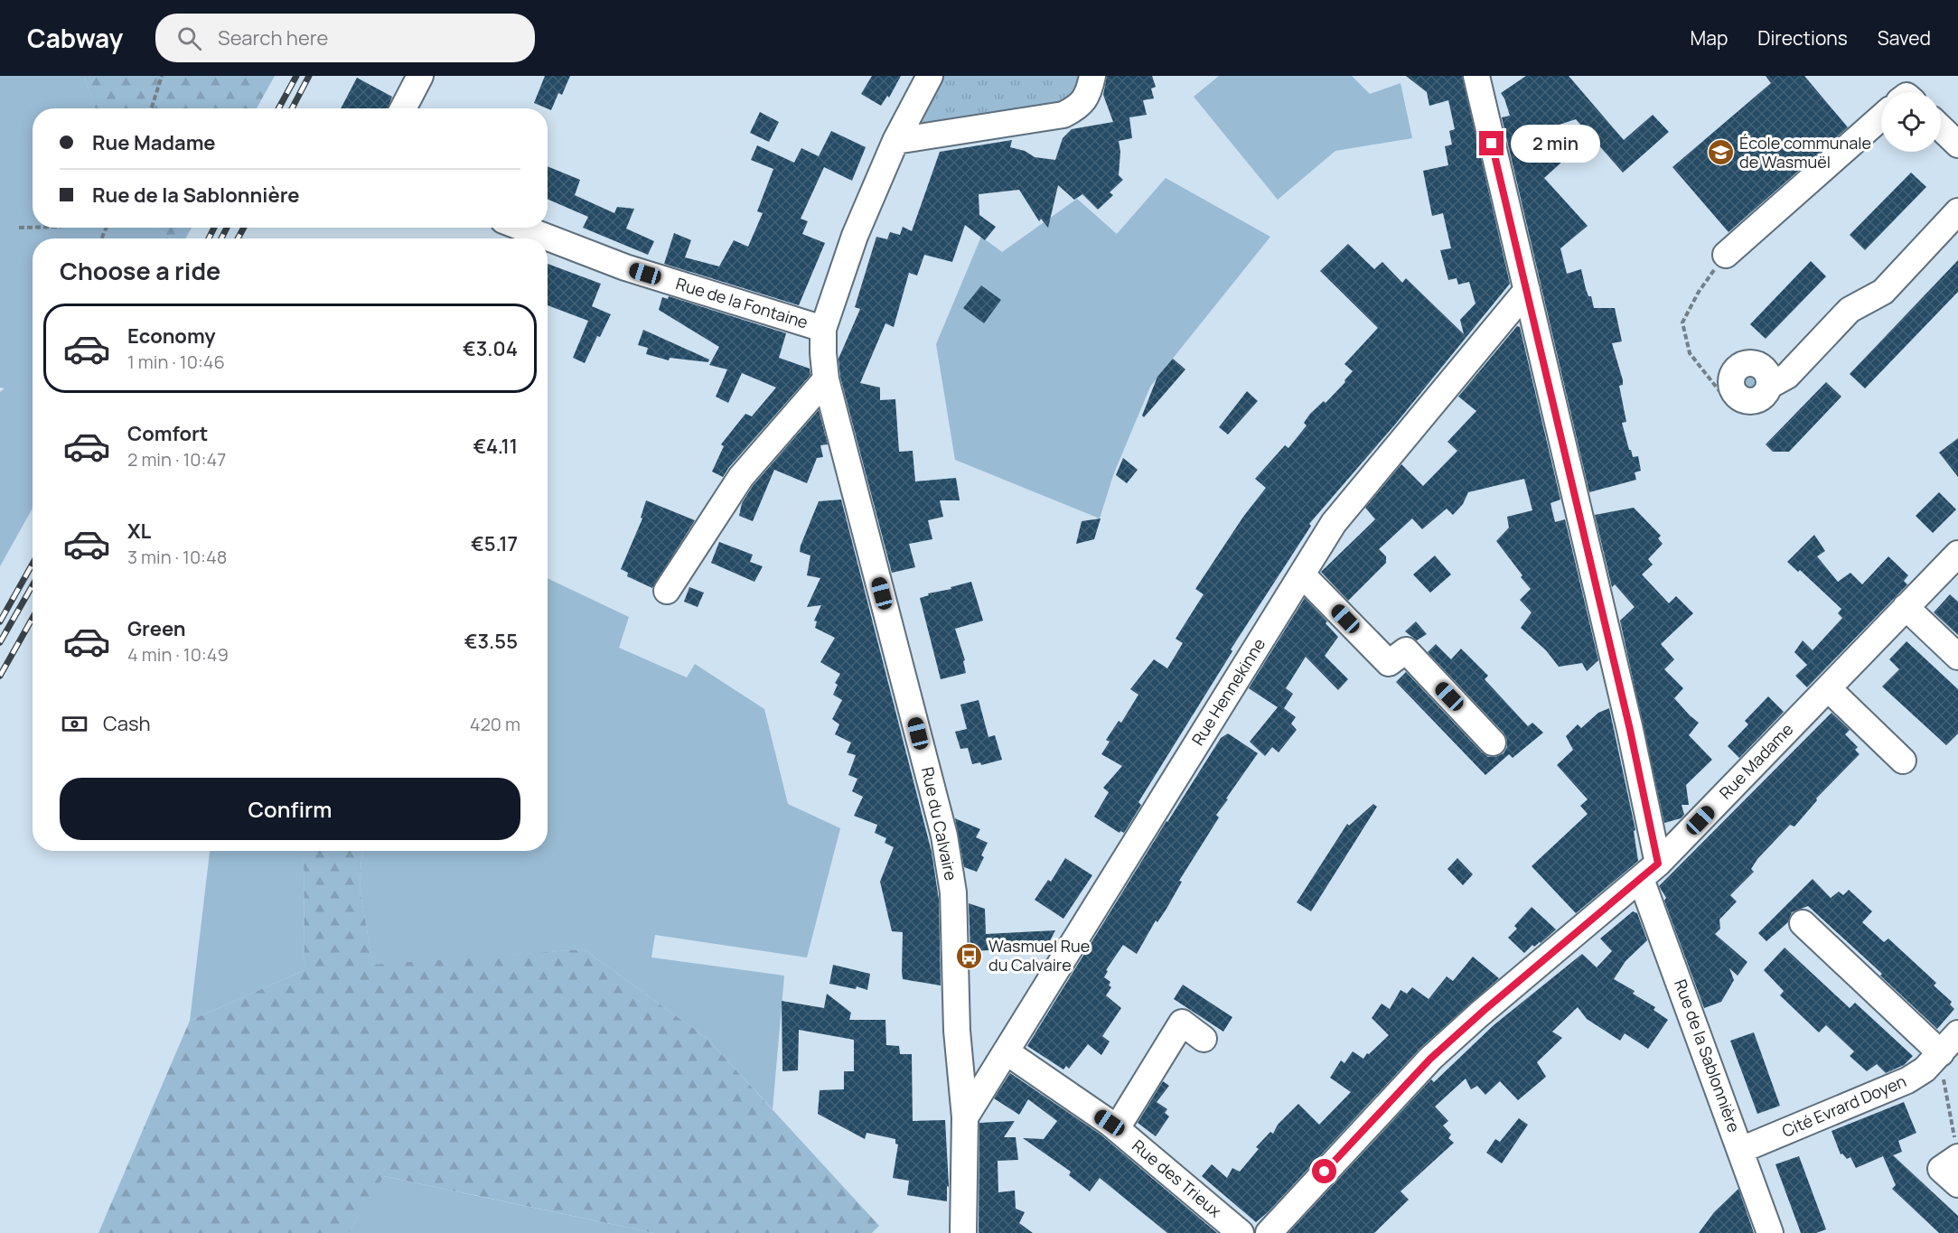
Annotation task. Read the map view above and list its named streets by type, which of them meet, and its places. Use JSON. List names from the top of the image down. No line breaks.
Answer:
{"streets":{"street":["Rue de la Fontaine","Rue Hennekinne","Rue Madame","Rue du Calvaire","Rue de la Sablonnière","Cité Evrard Doyen","Rue des Trieux"]},"crossings":[["Rue de la Fontaine","Rue du Calvaire"],["Rue Hennekinne","Rue du Calvaire"],["Rue Hennekinne","Rue de la Sablonnière"],["Rue Hennekinne","Rue des Trieux"],["Rue Madame","Rue de la Sablonnière"],["Rue de la Sablonnière","Cité Evrard Doyen"]],"places":{"school or university":["École communale de Wasmuël"],"bus stop":["Wasmuel Rue du Calvaire"]},"page":{"header":"Cabway","search":"Search here","nav":["Map","Directions","Saved"],"banner":["Rue Madame","Rue de la Sablonnière"],"bubble":"2 min","heading":"Choose a ride","list":[{"name":"Economy","note":"1 min · 10:46","value":"€3.04"},{"name":"Comfort","note":"2 min · 10:47","value":"€4.11"},{"name":"XL","note":"3 min · 10:48","value":"€5.17"},{"name":"Green","note":"4 min · 10:49","value":"€3.55"}],"pay":["Cash","420 m"],"buttons":"Confirm"}}
